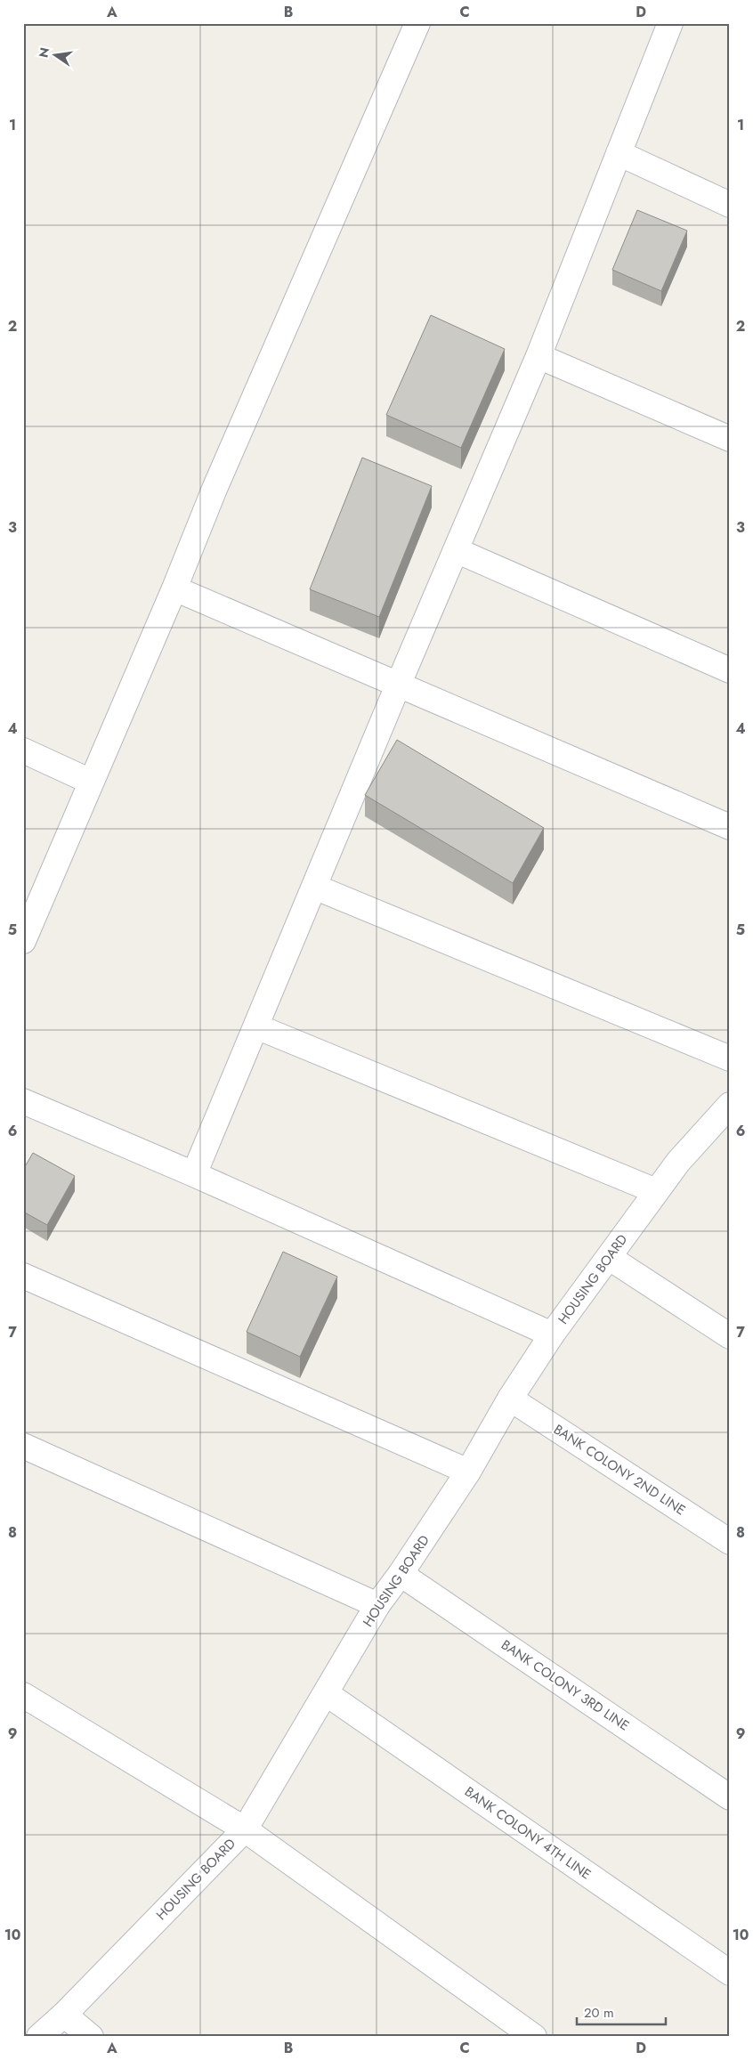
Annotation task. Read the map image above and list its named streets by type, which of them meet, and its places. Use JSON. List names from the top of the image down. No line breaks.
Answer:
{"streets":{"street":["HOUSING BOARD","BANK COLONY 2ND LINE","BANK COLONY 3RD LINE","BANK COLONY 4TH LINE"]},"crossings":[["HOUSING BOARD","BANK COLONY 2ND LINE"],["HOUSING BOARD","BANK COLONY 3RD LINE"],["HOUSING BOARD","BANK COLONY 4TH LINE"]],"scale_bar":"20 m","north":"left","grid":{"columns":["A","B","C","D"],"rows":["1","2","3","4","5","6","7","8","9","10"]}}
